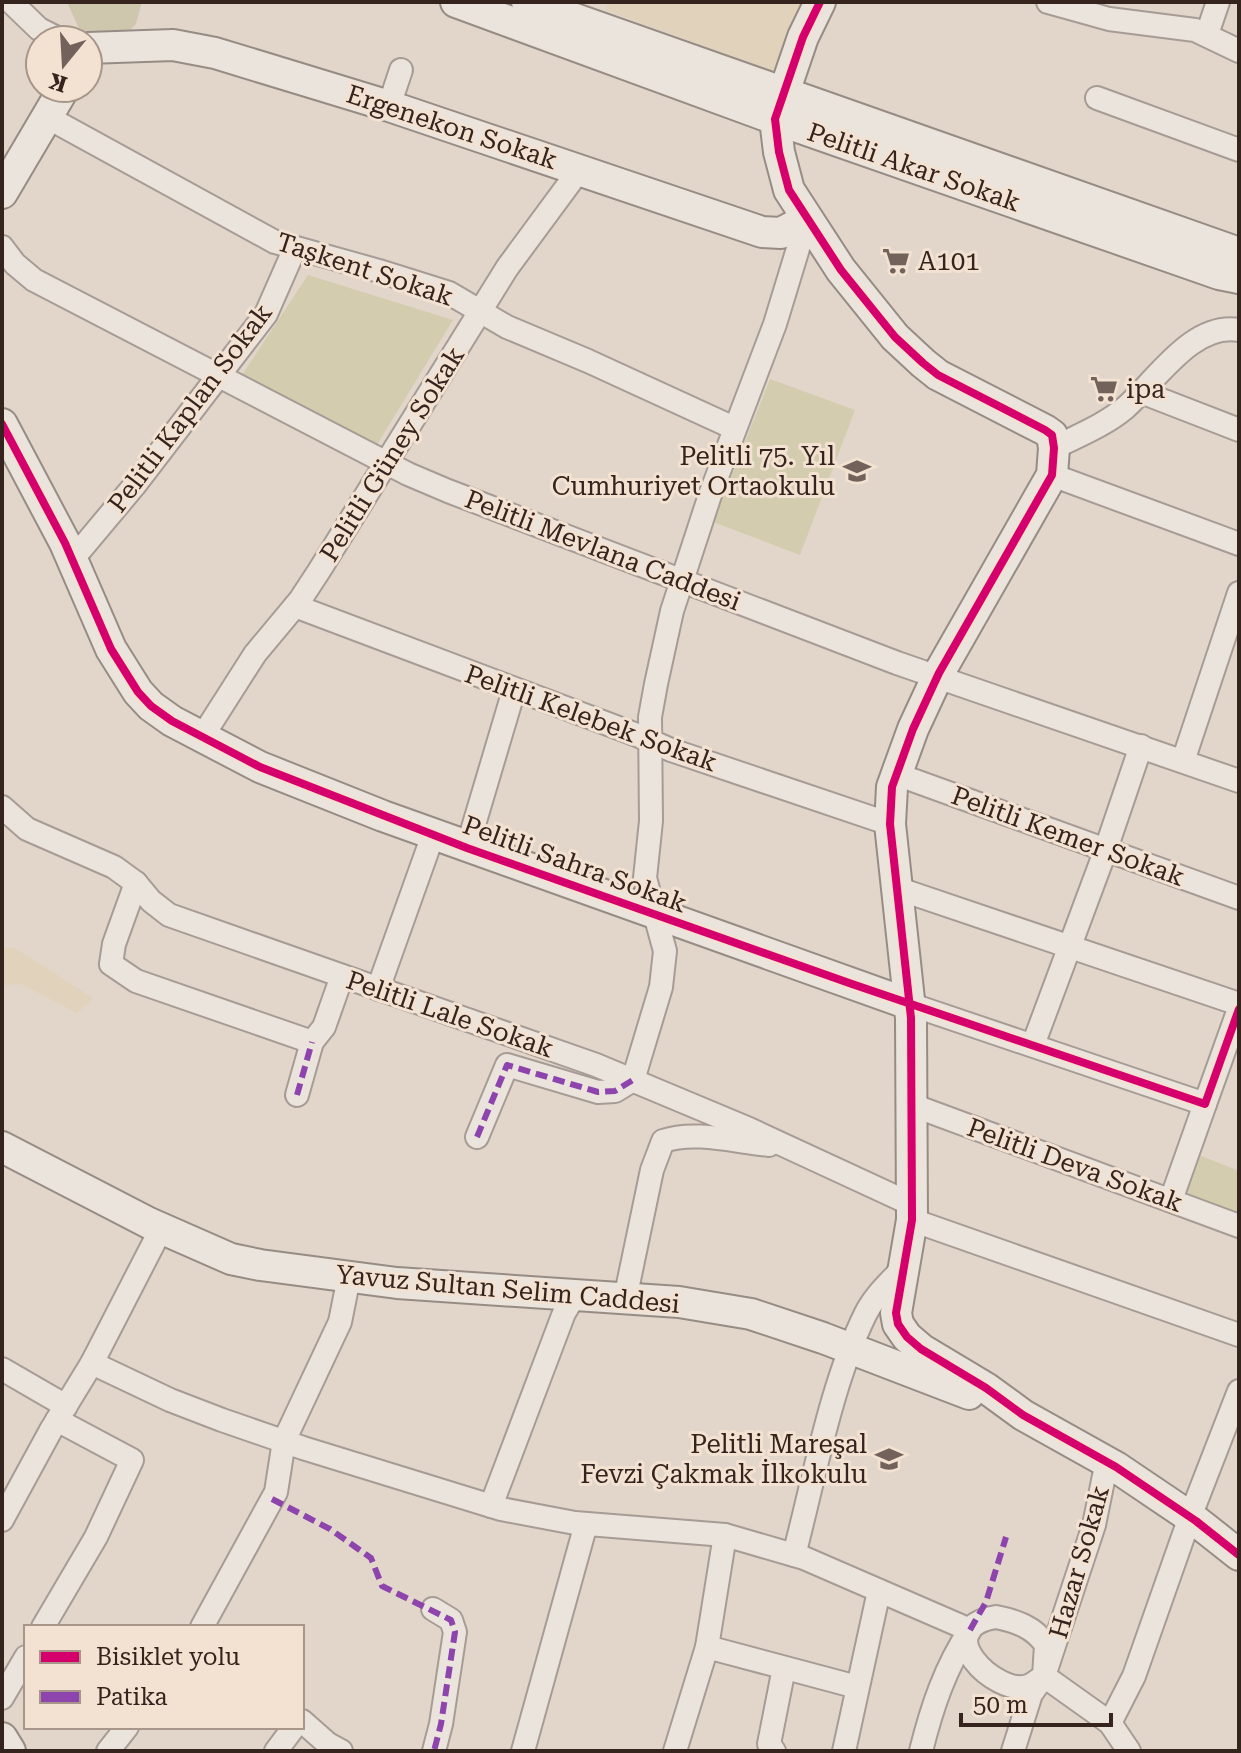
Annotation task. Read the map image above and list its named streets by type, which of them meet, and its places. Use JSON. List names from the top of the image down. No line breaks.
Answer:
{"streets":{"street":["Ergenekon Sokak","Pelitli Akar Sokak","Taşkent Sokak","Pelitli Kaplan Sokak","Pelitli Güney Sokak","Pelitli Mevlana Caddesi","Pelitli Kelebek Sokak","Pelitli Kemer Sokak","Pelitli Sahra Sokak","Pelitli Lale Sokak","Pelitli Deva Sokak","Yavuz Sultan Selim Caddesi","Hazar Sokak"]},"crossings":[["Ergenekon Sokak","Pelitli Güney Sokak"],["Taşkent Sokak","Pelitli Kaplan Sokak"],["Taşkent Sokak","Pelitli Güney Sokak"],["Pelitli Kaplan Sokak","Pelitli Mevlana Caddesi"],["Pelitli Kaplan Sokak","Pelitli Sahra Sokak"],["Pelitli Güney Sokak","Pelitli Mevlana Caddesi"],["Pelitli Güney Sokak","Pelitli Kelebek Sokak"],["Pelitli Güney Sokak","Pelitli Sahra Sokak"]],"places":{"supermarket":["A101","ipa"],"school or university":["Pelitli 75. Yıl Cumhuriyet Ortaokulu","Pelitli Mareşal Fevzi Çakmak İlkokulu"]},"legend":["Bisiklet yolu","Patika"],"scale_bar":"50 m","north":"bottom"}
